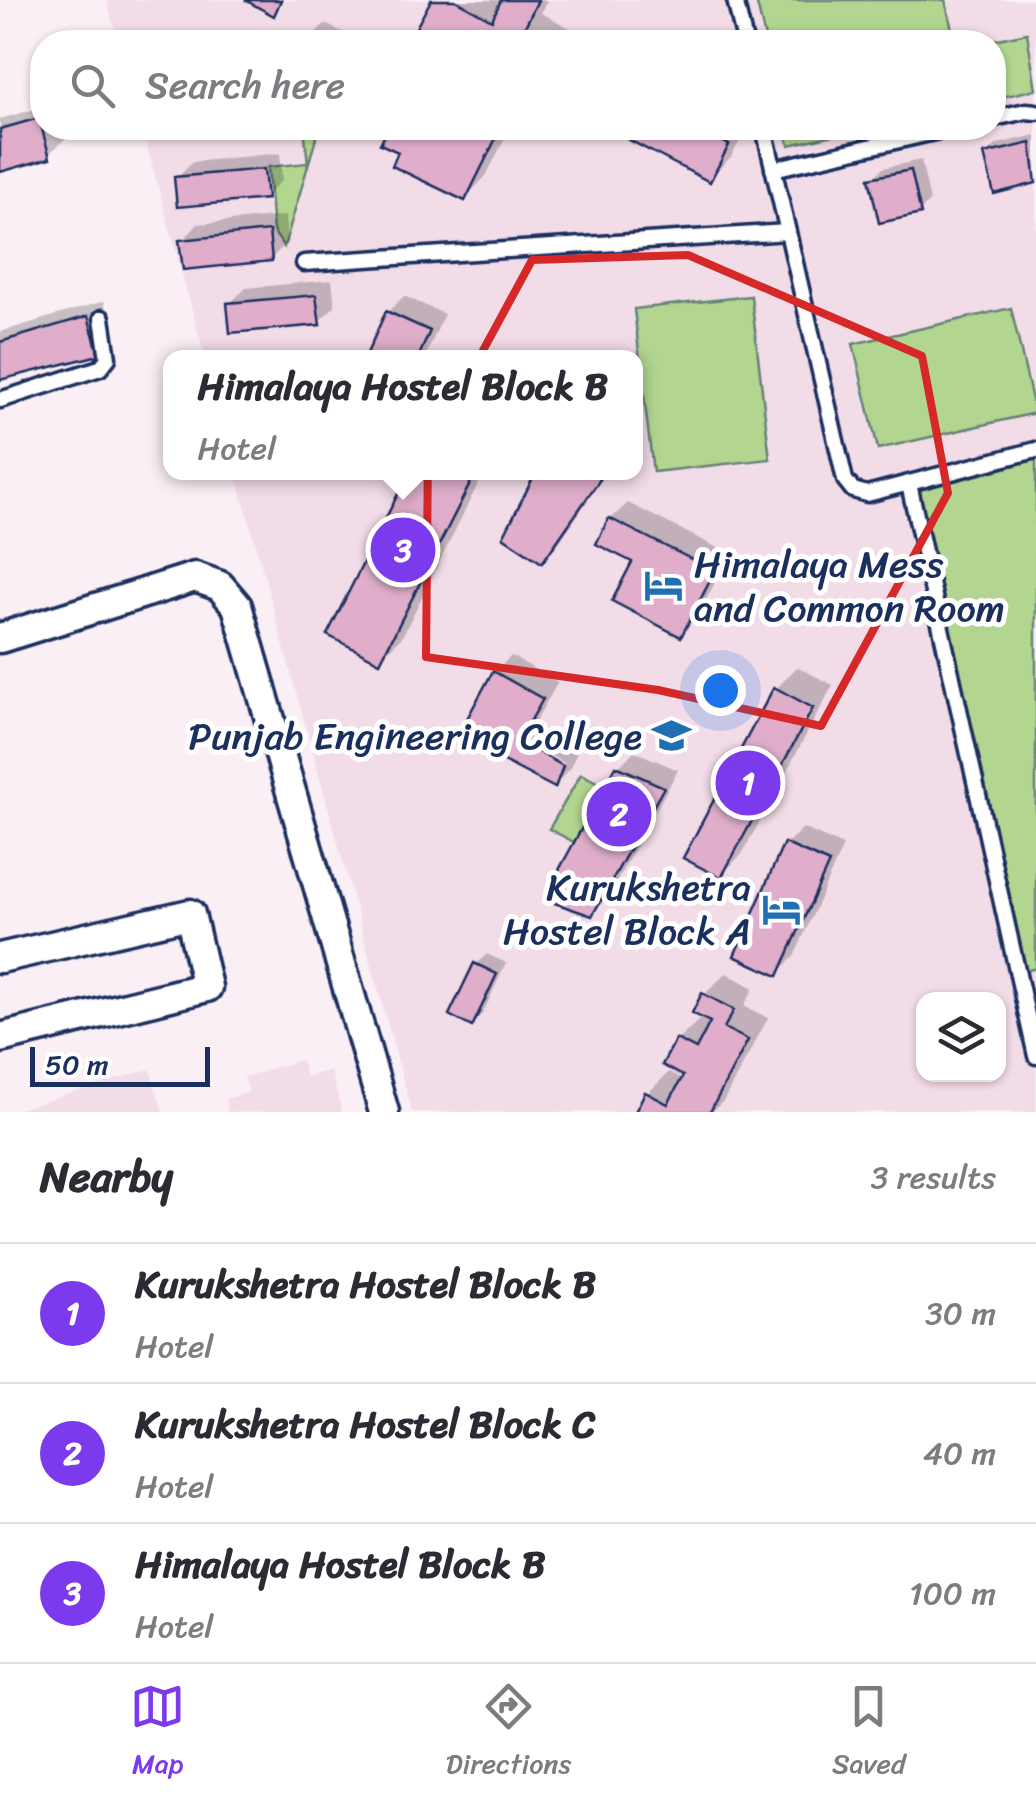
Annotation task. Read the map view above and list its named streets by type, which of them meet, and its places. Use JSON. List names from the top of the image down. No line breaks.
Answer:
{"places":{"hotel":["Himalaya Mess and Common Room","Kurukshetra Hostel Block A"],"school or university":["Punjab Engineering College"]},"scale_bar":"50 m","page":{"search":"Search here","popup":["Himalaya Hostel Block B","Hotel"],"pins":["3","1","2"],"scale":"50 m","heading":["Nearby","3 results"],"list":[{"mark":"1","name":"Kurukshetra Hostel Block B","note":"Hotel","value":"30 m"},{"mark":"2","name":"Kurukshetra Hostel Block C","note":"Hotel","value":"40 m"},{"mark":"3","name":"Himalaya Hostel Block B","note":"Hotel","value":"100 m"}],"nav":["Map","Directions","Saved"]}}
